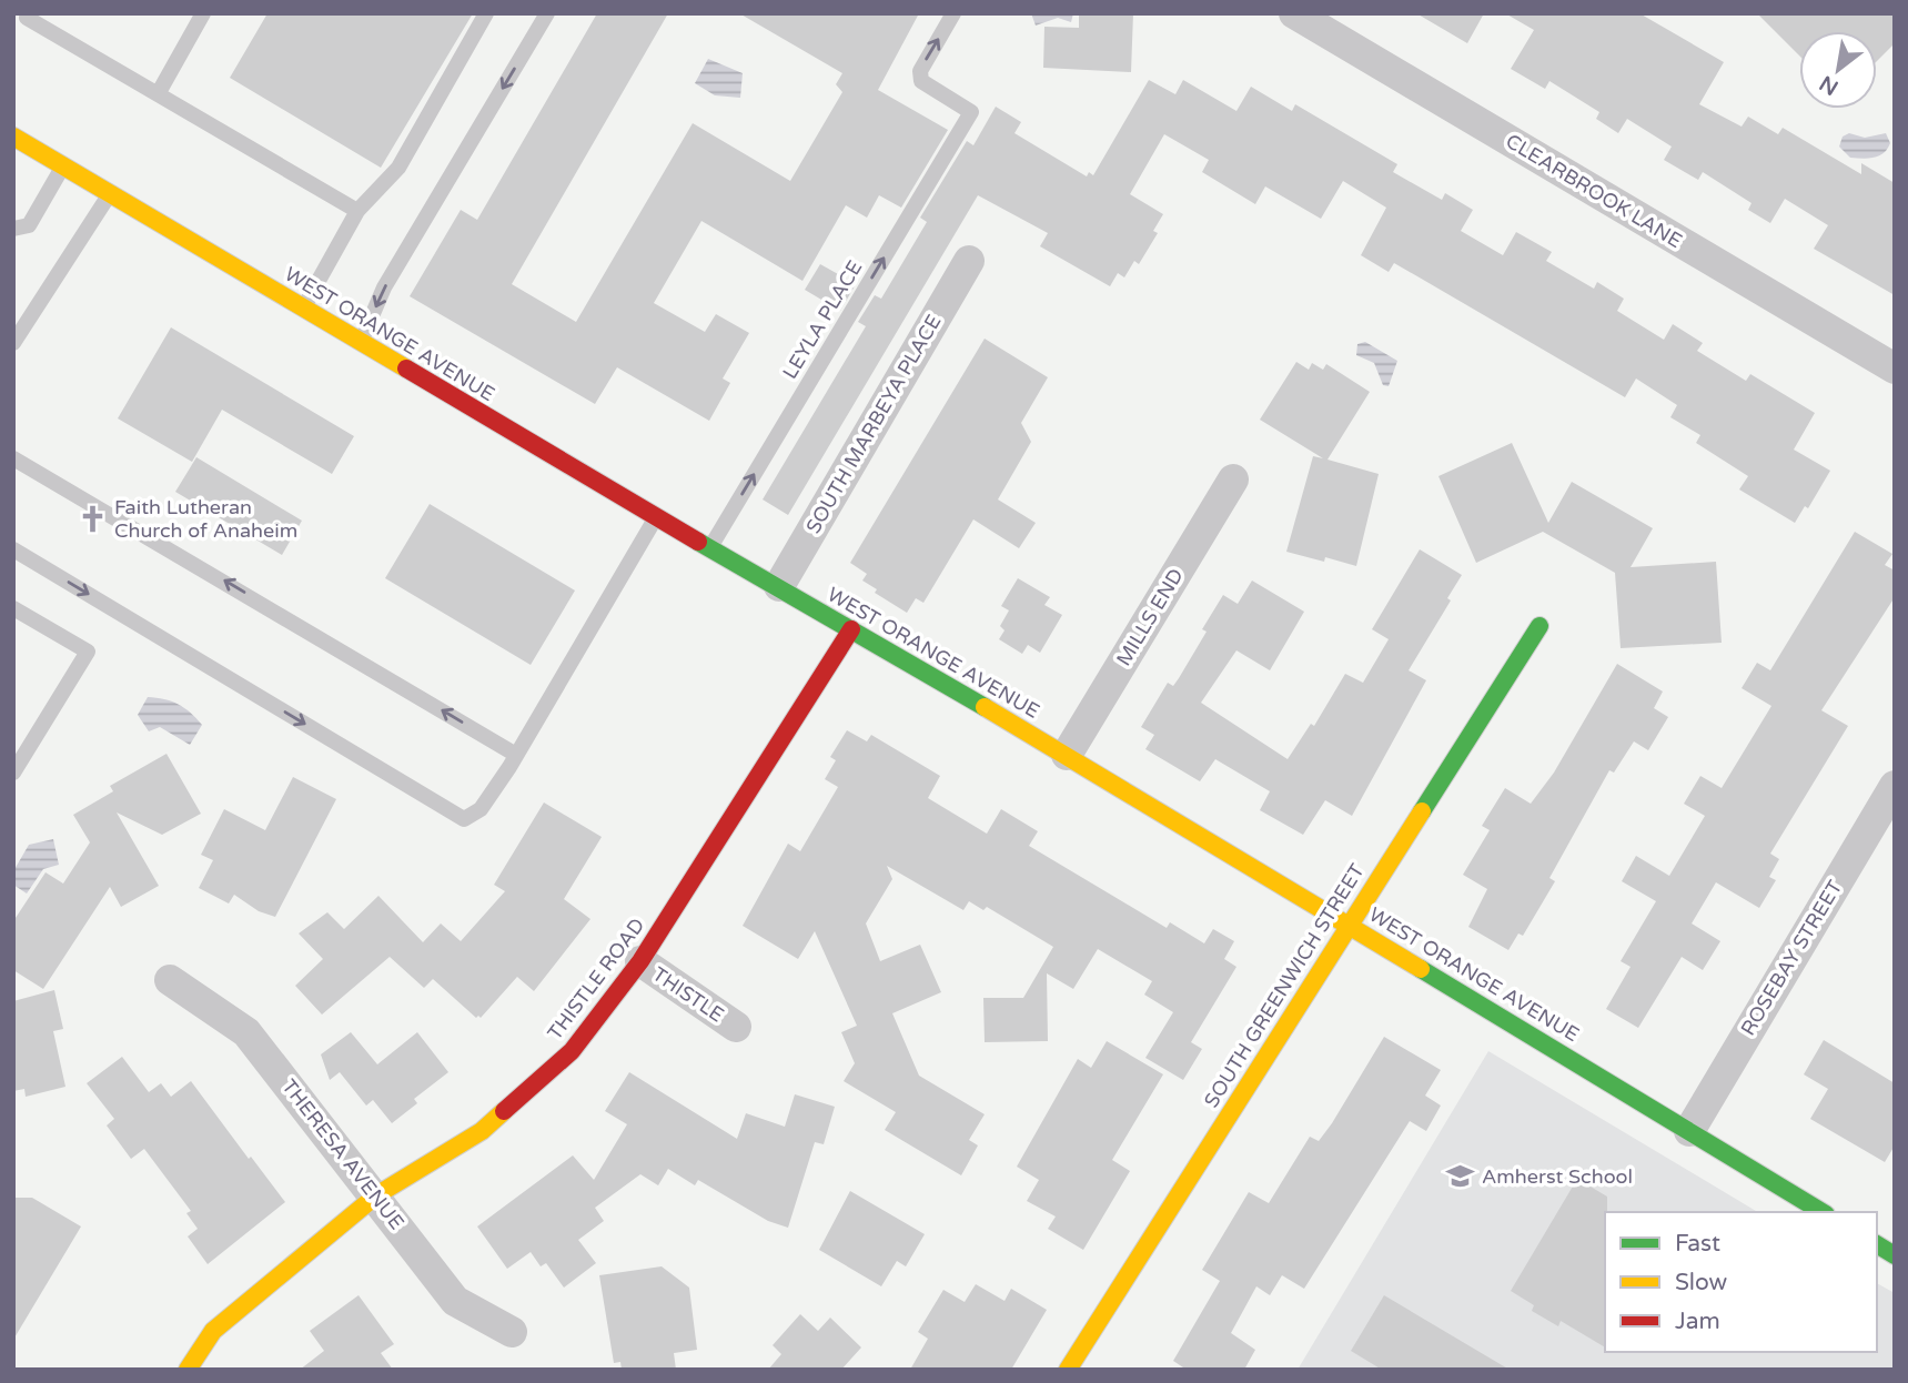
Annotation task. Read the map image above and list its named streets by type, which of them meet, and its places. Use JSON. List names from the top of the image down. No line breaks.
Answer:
{"streets":{"street":["CLEARBROOK LANE","WEST ORANGE AVENUE","SOUTH MARBEYA PLACE","MILLS END","ROSEBAY STREET","THISTLE ROAD","SOUTH GREENWICH STREET","THISTLE","THERESA AVENUE"],"lane":["LEYLA PLACE"]},"crossings":[["LEYLA PLACE","WEST ORANGE AVENUE"],["WEST ORANGE AVENUE","SOUTH MARBEYA PLACE"],["WEST ORANGE AVENUE","MILLS END"],["WEST ORANGE AVENUE","ROSEBAY STREET"],["WEST ORANGE AVENUE","THISTLE ROAD"],["WEST ORANGE AVENUE","SOUTH GREENWICH STREET"],["THISTLE ROAD","THISTLE"],["THISTLE ROAD","THERESA AVENUE"]],"one_way":["LEYLA PLACE"],"places":{"church":["Faith Lutheran Church of Anaheim"],"school or university":["Amherst School"]},"legend":["Fast","Slow","Jam"],"north":"bottom left"}
